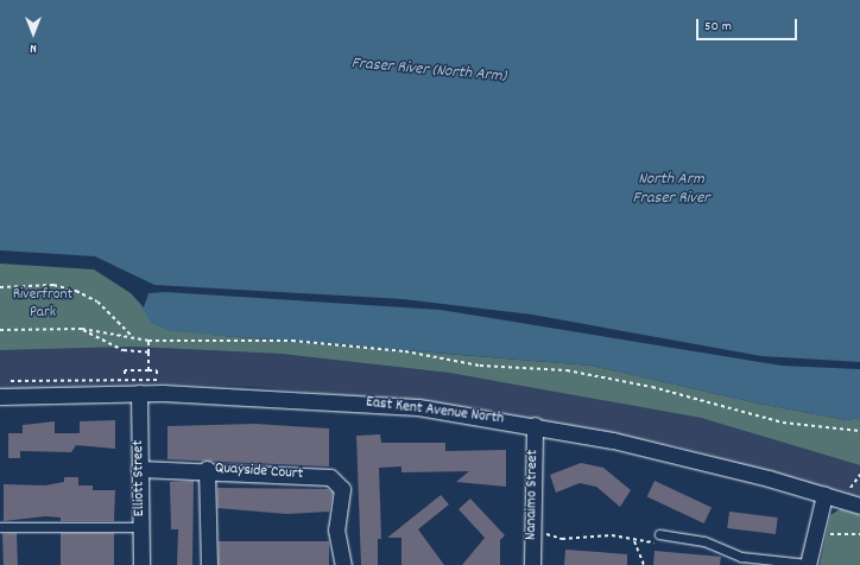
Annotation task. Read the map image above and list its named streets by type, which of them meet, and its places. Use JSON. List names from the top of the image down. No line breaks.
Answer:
{"streets":{"street":["East Kent Avenue North","Quayside Court","Elliott Street","Nanaimo Street"]},"crossings":[["East Kent Avenue North","Elliott Street"],["East Kent Avenue North","Nanaimo Street"],["Quayside Court","Elliott Street"]],"water":["Fraser River (North Arm)","North Arm Fraser River"],"parks":["Riverfront Park"],"scale_bar":"50 m","north":"bottom"}
